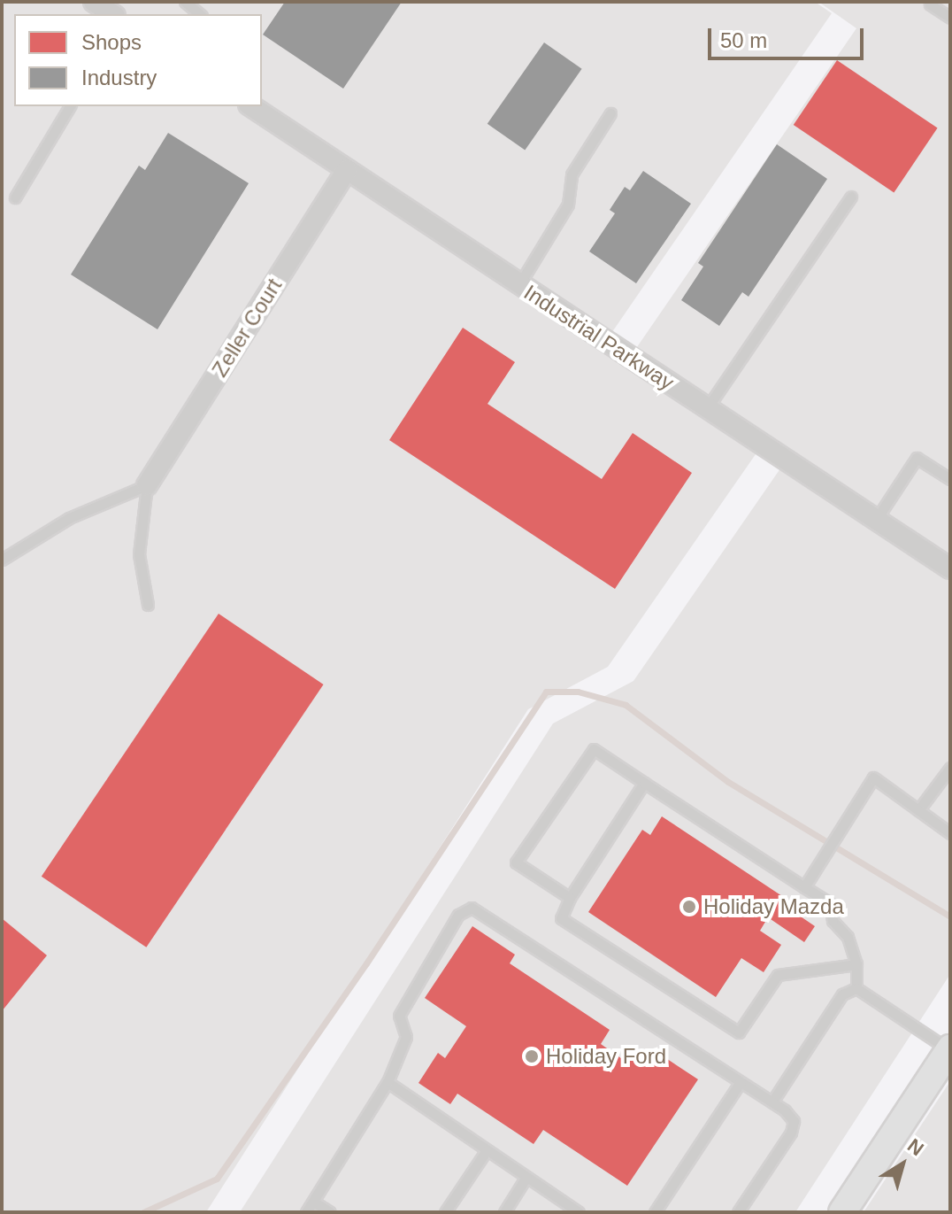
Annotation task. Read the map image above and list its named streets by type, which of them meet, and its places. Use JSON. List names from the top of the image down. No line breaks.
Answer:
{"streets":{"street":["Zeller Court","Industrial Parkway"]},"crossings":[["Zeller Court","Industrial Parkway"]],"places":["Holiday Mazda","Holiday Ford"],"legend":["Shops","Industry"],"scale_bar":"50 m","north":"top right"}
